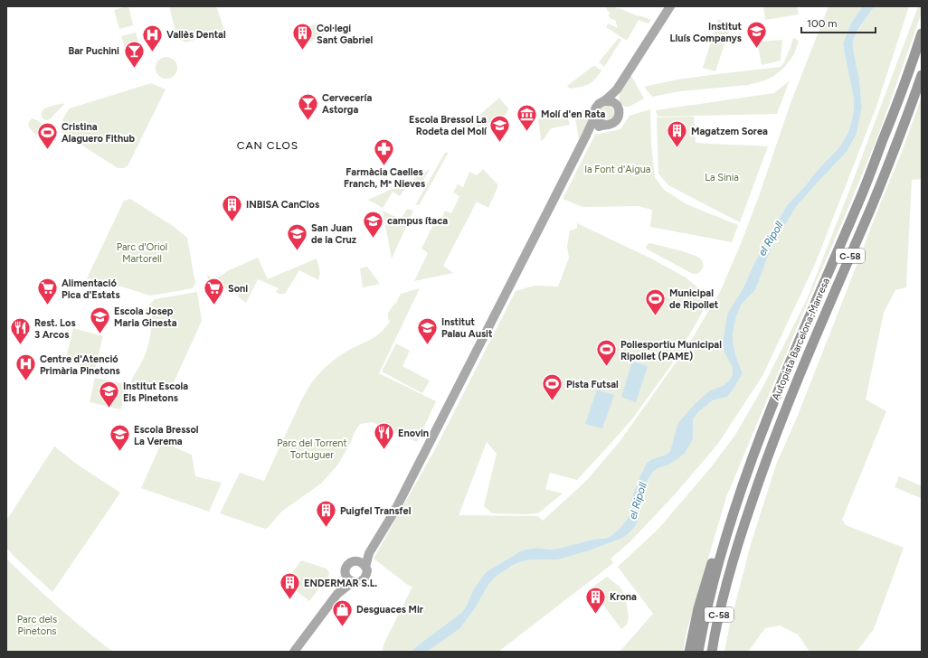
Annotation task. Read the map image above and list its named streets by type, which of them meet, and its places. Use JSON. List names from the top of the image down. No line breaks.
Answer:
{"streets":{"highway":["C-58","Autopista Barcelona-Manresa"]},"districts":["CAN CLOS"],"water":["el Ripoll"],"parks":["la Font d'Aigua","La Sinia","Parc d'Oriol Martorell","Parc del Torrent Tortuguer","Parc dels Pinetons"],"places":{"school or university":["Institut Lluís Companys","Escola Bressol La Rodeta del Molí","campus ítaca","San Juan de la Cruz","Escola Josep Maria Ginesta","Institut Palau Ausit","Institut Escola Els Pinetons","Escola Bressol La Verema"],"building":["Col·legi Sant Gabriel","Magatzem Sorea","INBISA CanClos","Puigfel Transfel","ENDERMAR S.L.","Krona"],"hospital":["Vallès Dental","Centre d'Atenció Primària Pinetons"],"bar":["Bar Puchini","Cervecería Astorga"],"museum":["Molí d'en Rata"],"sports":["Cristina Alaguero Fithub","Municipal de Ripollet","Poliesportiu Municipal Ripollet (PAME)","Pista Futsal"],"pharmacy":["Farmàcia Caelles Franch, Mª Nieves"],"supermarket":["Alimentació Pica d'Estats","Soni"],"restaurant":["Rest. Los 3 Arcos","Enovin"],"shop":["Desguaces Mir"]},"scale_bar":"100 m"}
